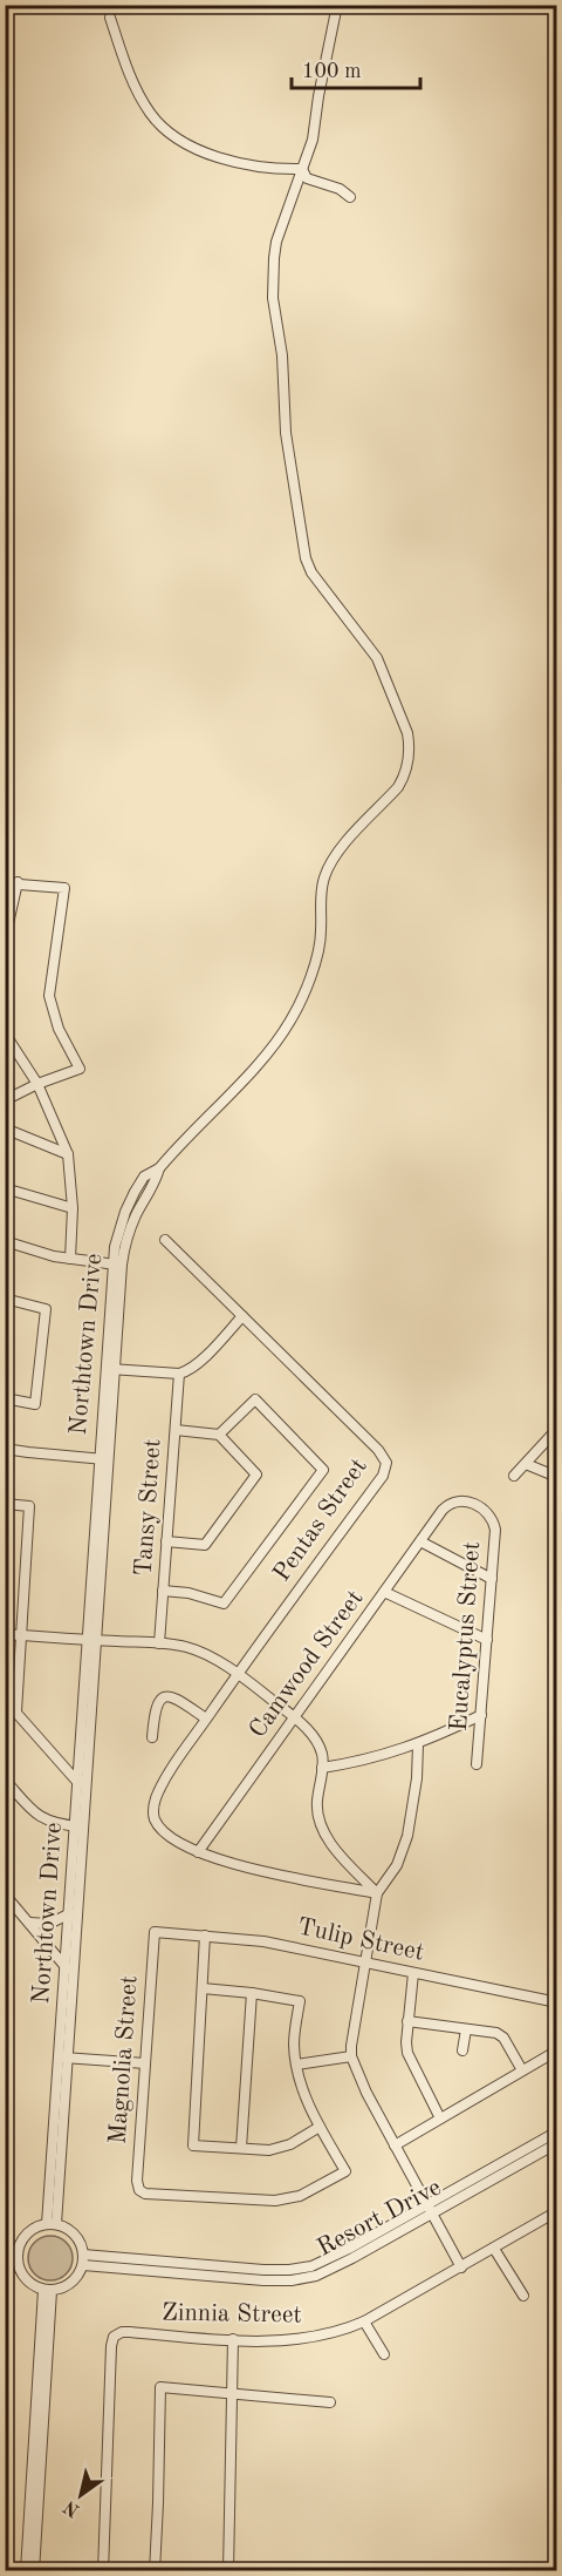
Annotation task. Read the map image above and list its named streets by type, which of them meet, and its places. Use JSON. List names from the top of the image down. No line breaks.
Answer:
{"streets":{"street":["Northtown Drive","Tansy Street","Pentas Street","Eucalyptus Street","Camwood Street","Tulip Street","Magnolia Street","Resort Drive","Zinnia Street"]},"crossings":[["Northtown Drive","Resort Drive"],["Pentas Street","Camwood Street"],["Eucalyptus Street","Camwood Street"],["Tulip Street","Magnolia Street"]],"scale_bar":"100 m","north":"bottom left"}
